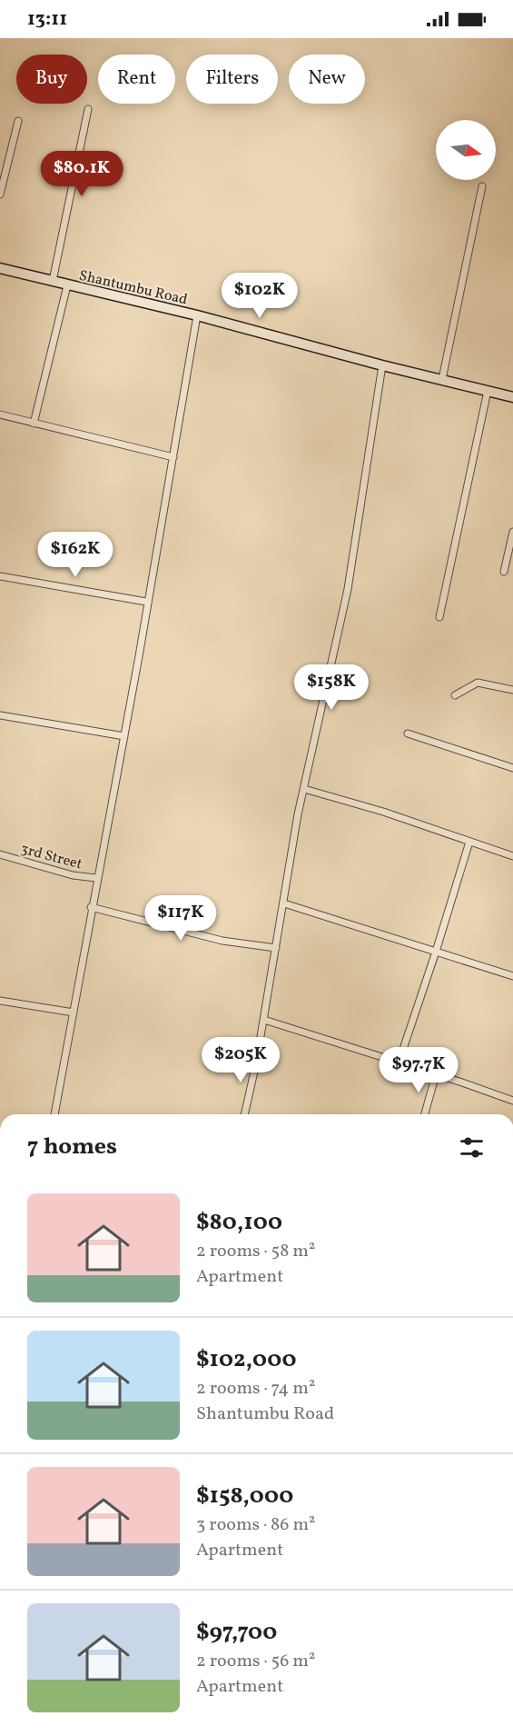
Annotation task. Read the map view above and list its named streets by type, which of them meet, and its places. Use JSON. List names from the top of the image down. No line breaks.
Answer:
{"streets":{"street":["Shantumbu Road","3rd Street"]},"north":"right","page":{"status":"13:11","chip":["Buy","Rent","Filters","New"],"price":["$80.1K","$102K","$162K","$158K","$117K","$205K","$97.7K"],"heading":"7 homes","list":[{"name":"$80,100","note":"2 rooms · 58 m² · Apartment"},{"name":"$102,000","note":"2 rooms · 74 m² · Shantumbu Road"},{"name":"$158,000","note":"3 rooms · 86 m² · Apartment"},{"name":"$97,700","note":"2 rooms · 56 m² · Apartment"}]}}
